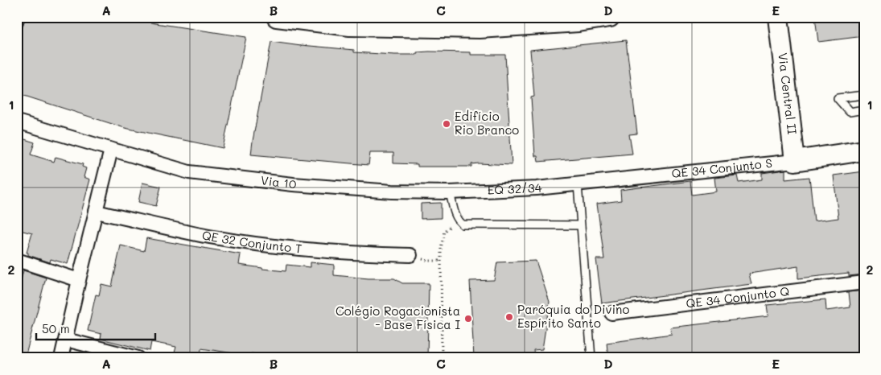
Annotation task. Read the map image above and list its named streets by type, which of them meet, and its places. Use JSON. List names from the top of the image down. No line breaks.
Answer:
{"streets":{"street":["Via Central II","QE 34 Conjunto S","Via 10","EQ 32/34","QE 32 Conjunto T","QE 34 Conjunto Q"]},"crossings":[["Via Central II","QE 34 Conjunto S"],["QE 34 Conjunto S","EQ 32/34"],["Via 10","EQ 32/34"]],"places":["Edifício Rio Branco","Paróquia do Divino Espírito Santo","Colégio Rogacionista - Base Física I"],"scale_bar":"50 m","grid":{"columns":["A","B","C","D","E"],"rows":["1","2"]}}
